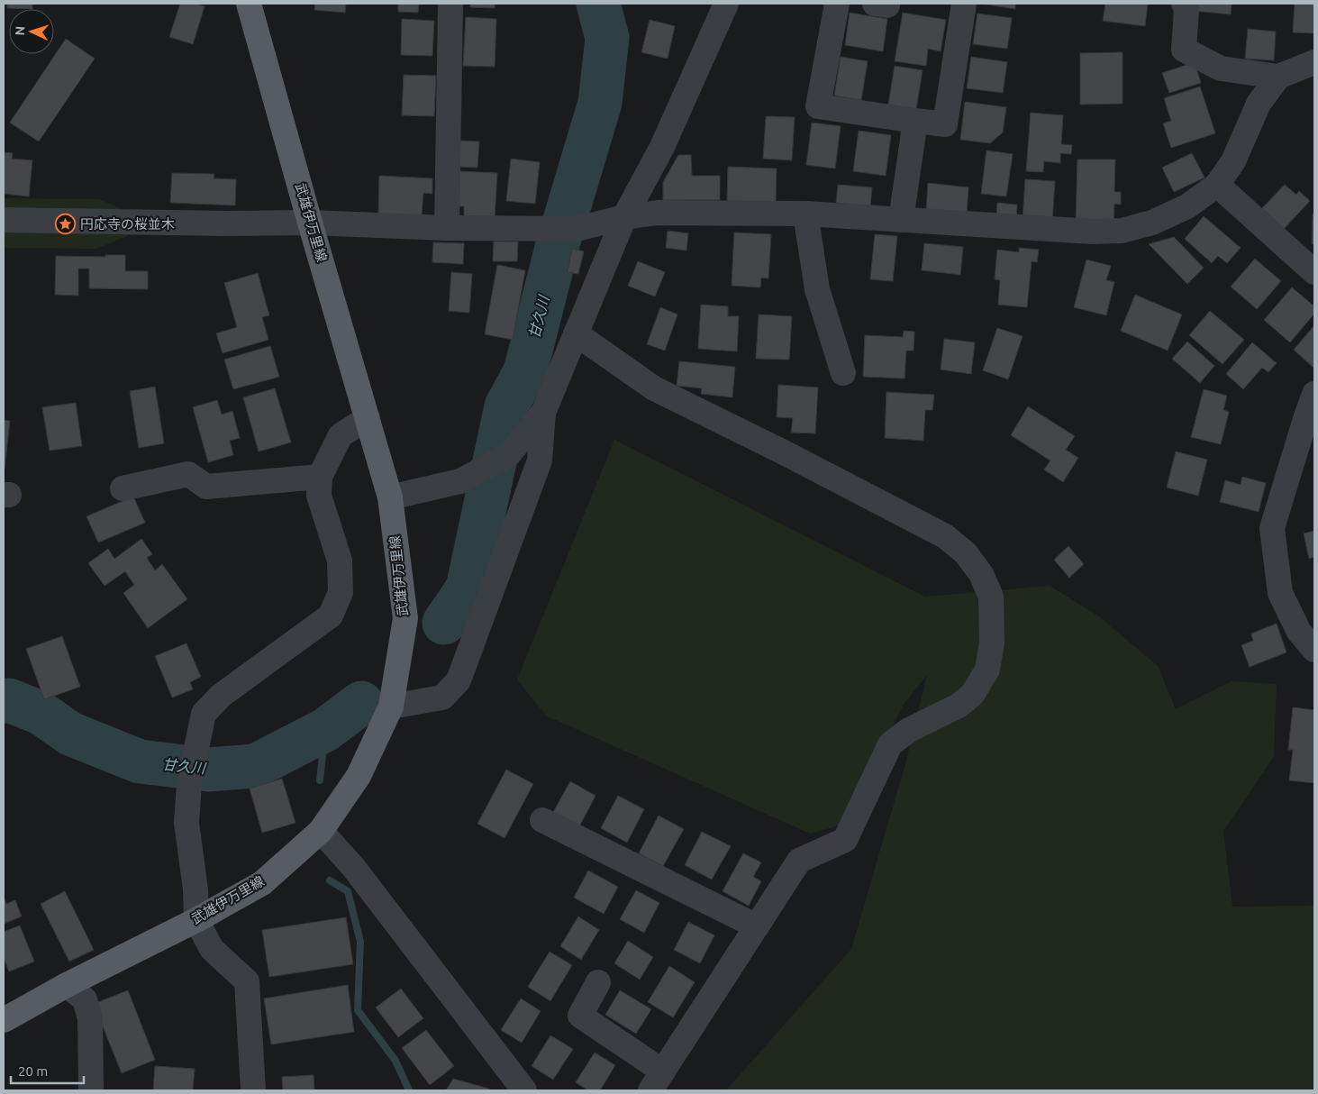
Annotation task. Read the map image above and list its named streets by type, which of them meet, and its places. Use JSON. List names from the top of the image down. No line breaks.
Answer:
{"streets":{"main road":["武雄伊万里線"]},"water":["甘久川"],"places":{"place":["円応寺の桜並木"]},"scale_bar":"20 m","north":"left"}
